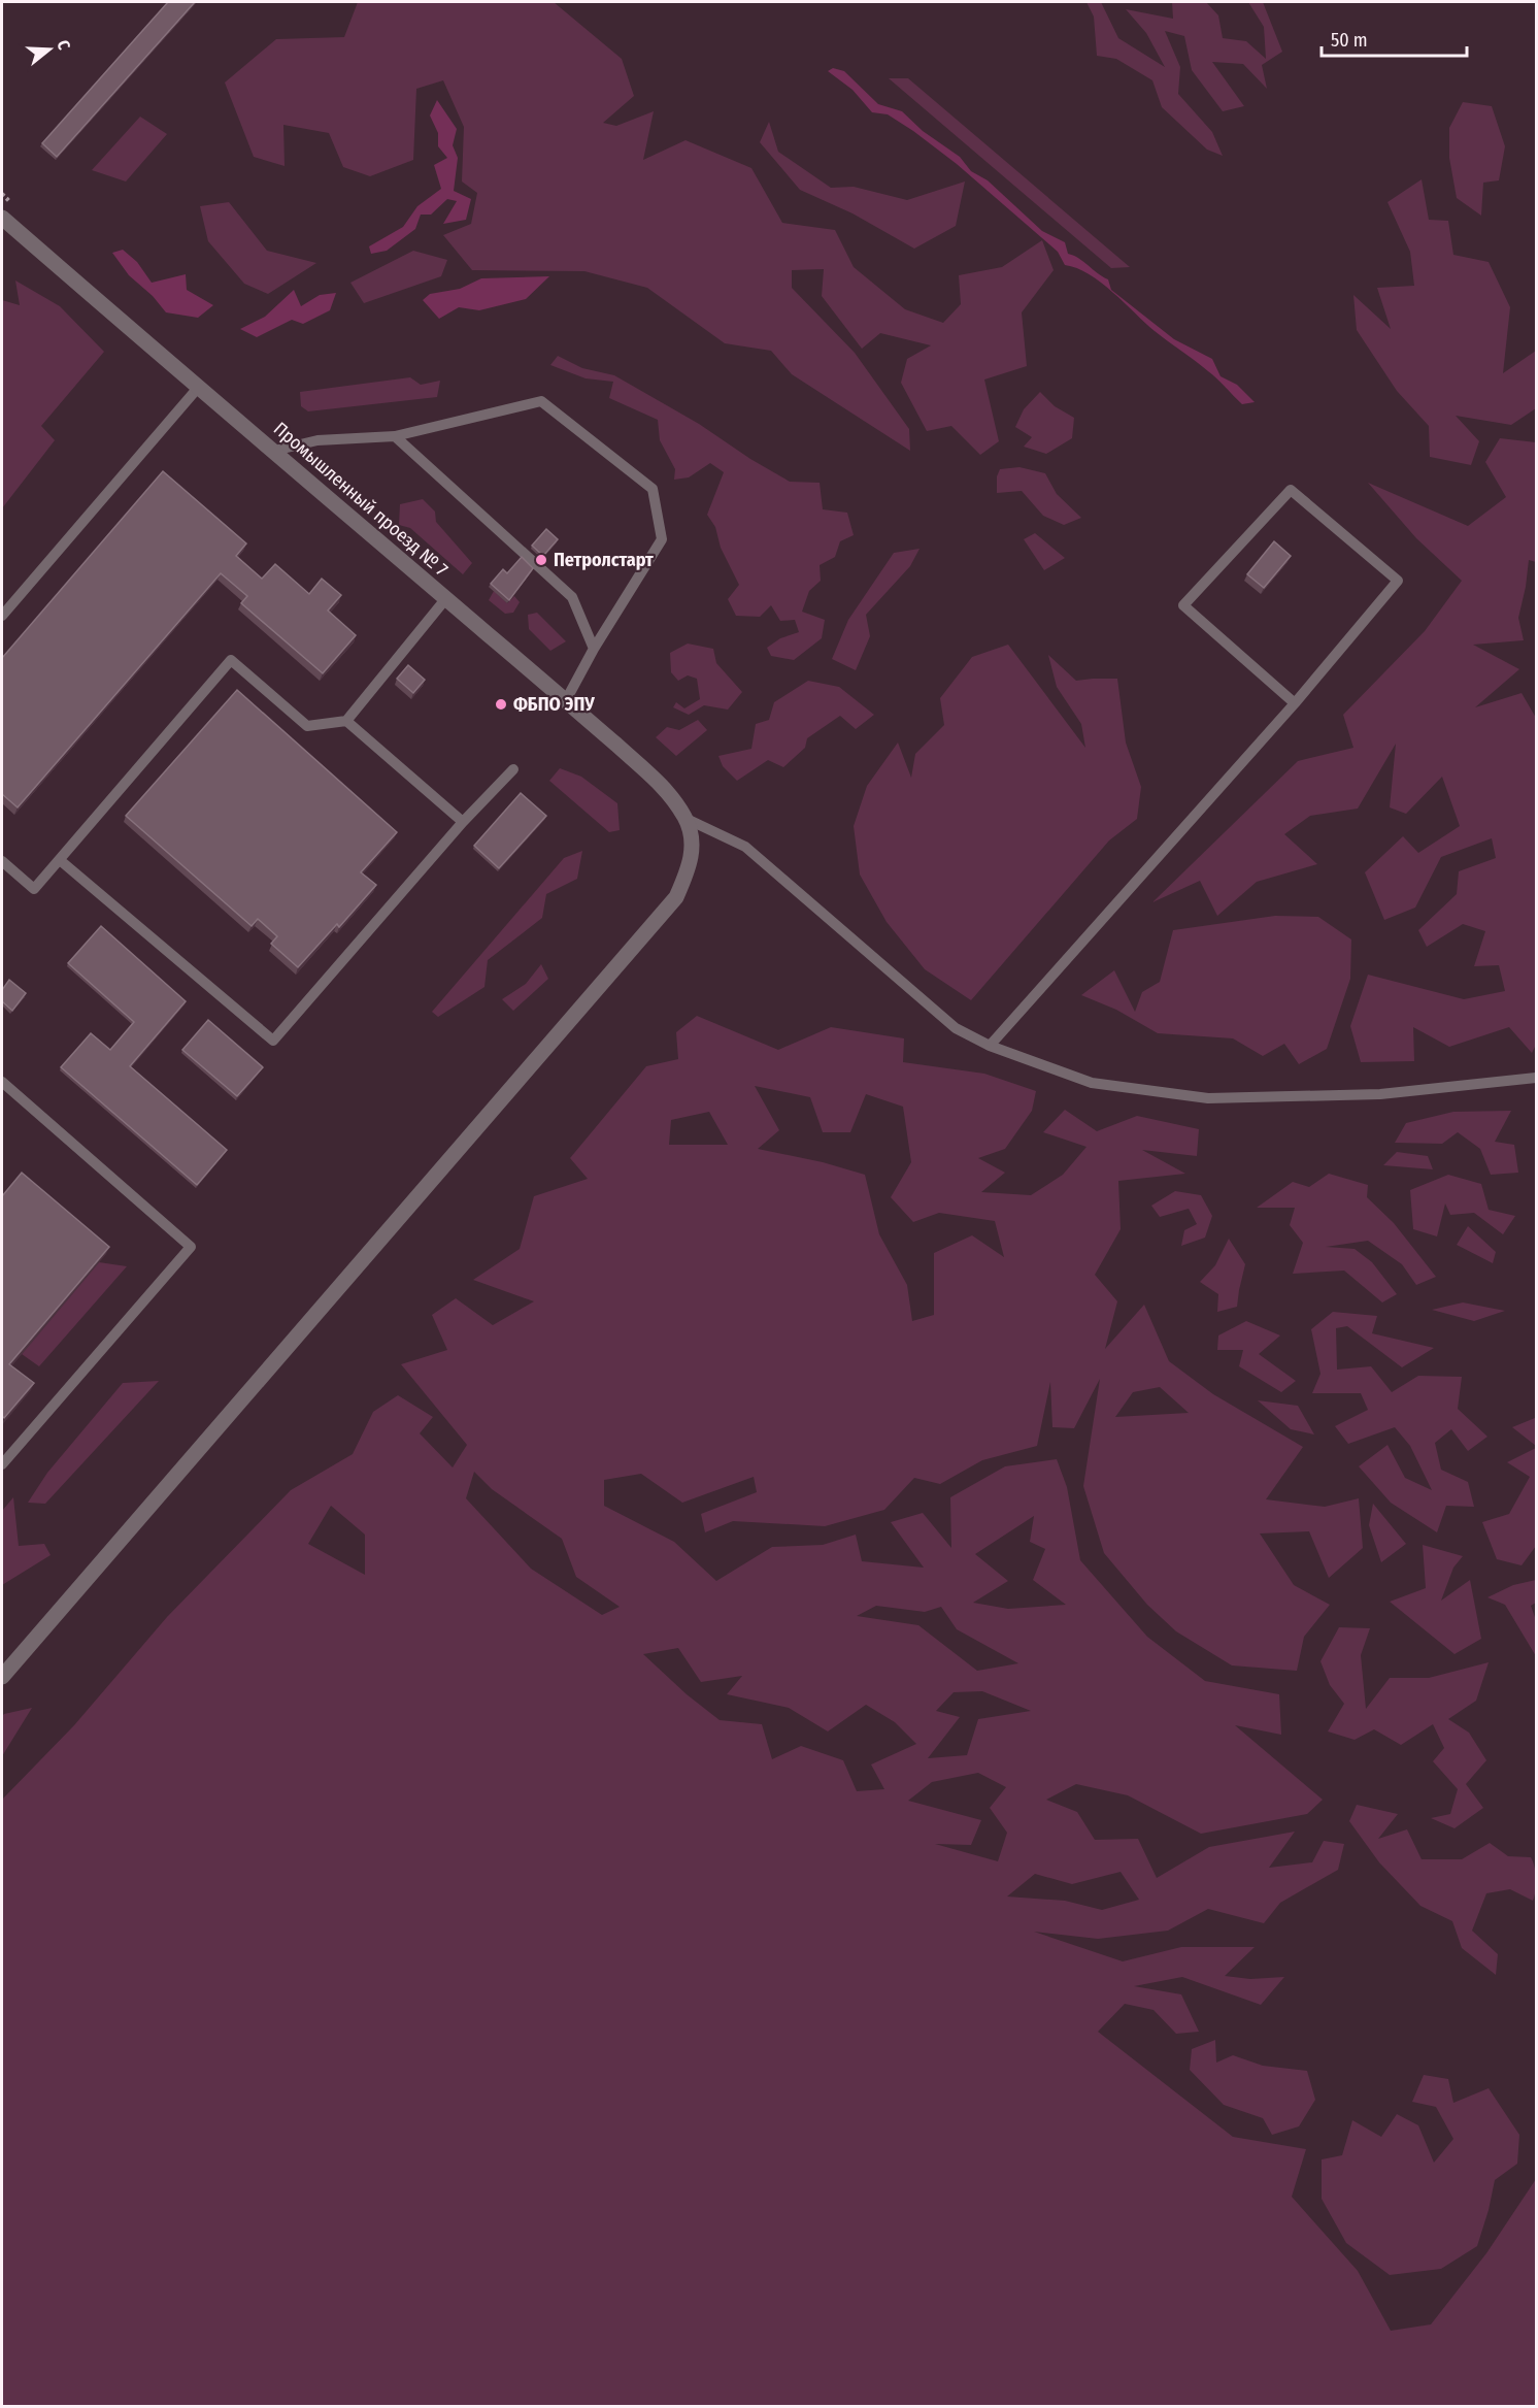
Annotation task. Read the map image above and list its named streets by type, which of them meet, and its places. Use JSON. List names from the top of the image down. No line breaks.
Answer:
{"streets":{"street":["Промышленный проезд № 7"]},"places":["Петролстарт","ФБПО ЭПУ"],"scale_bar":"50 m","north":"right"}
